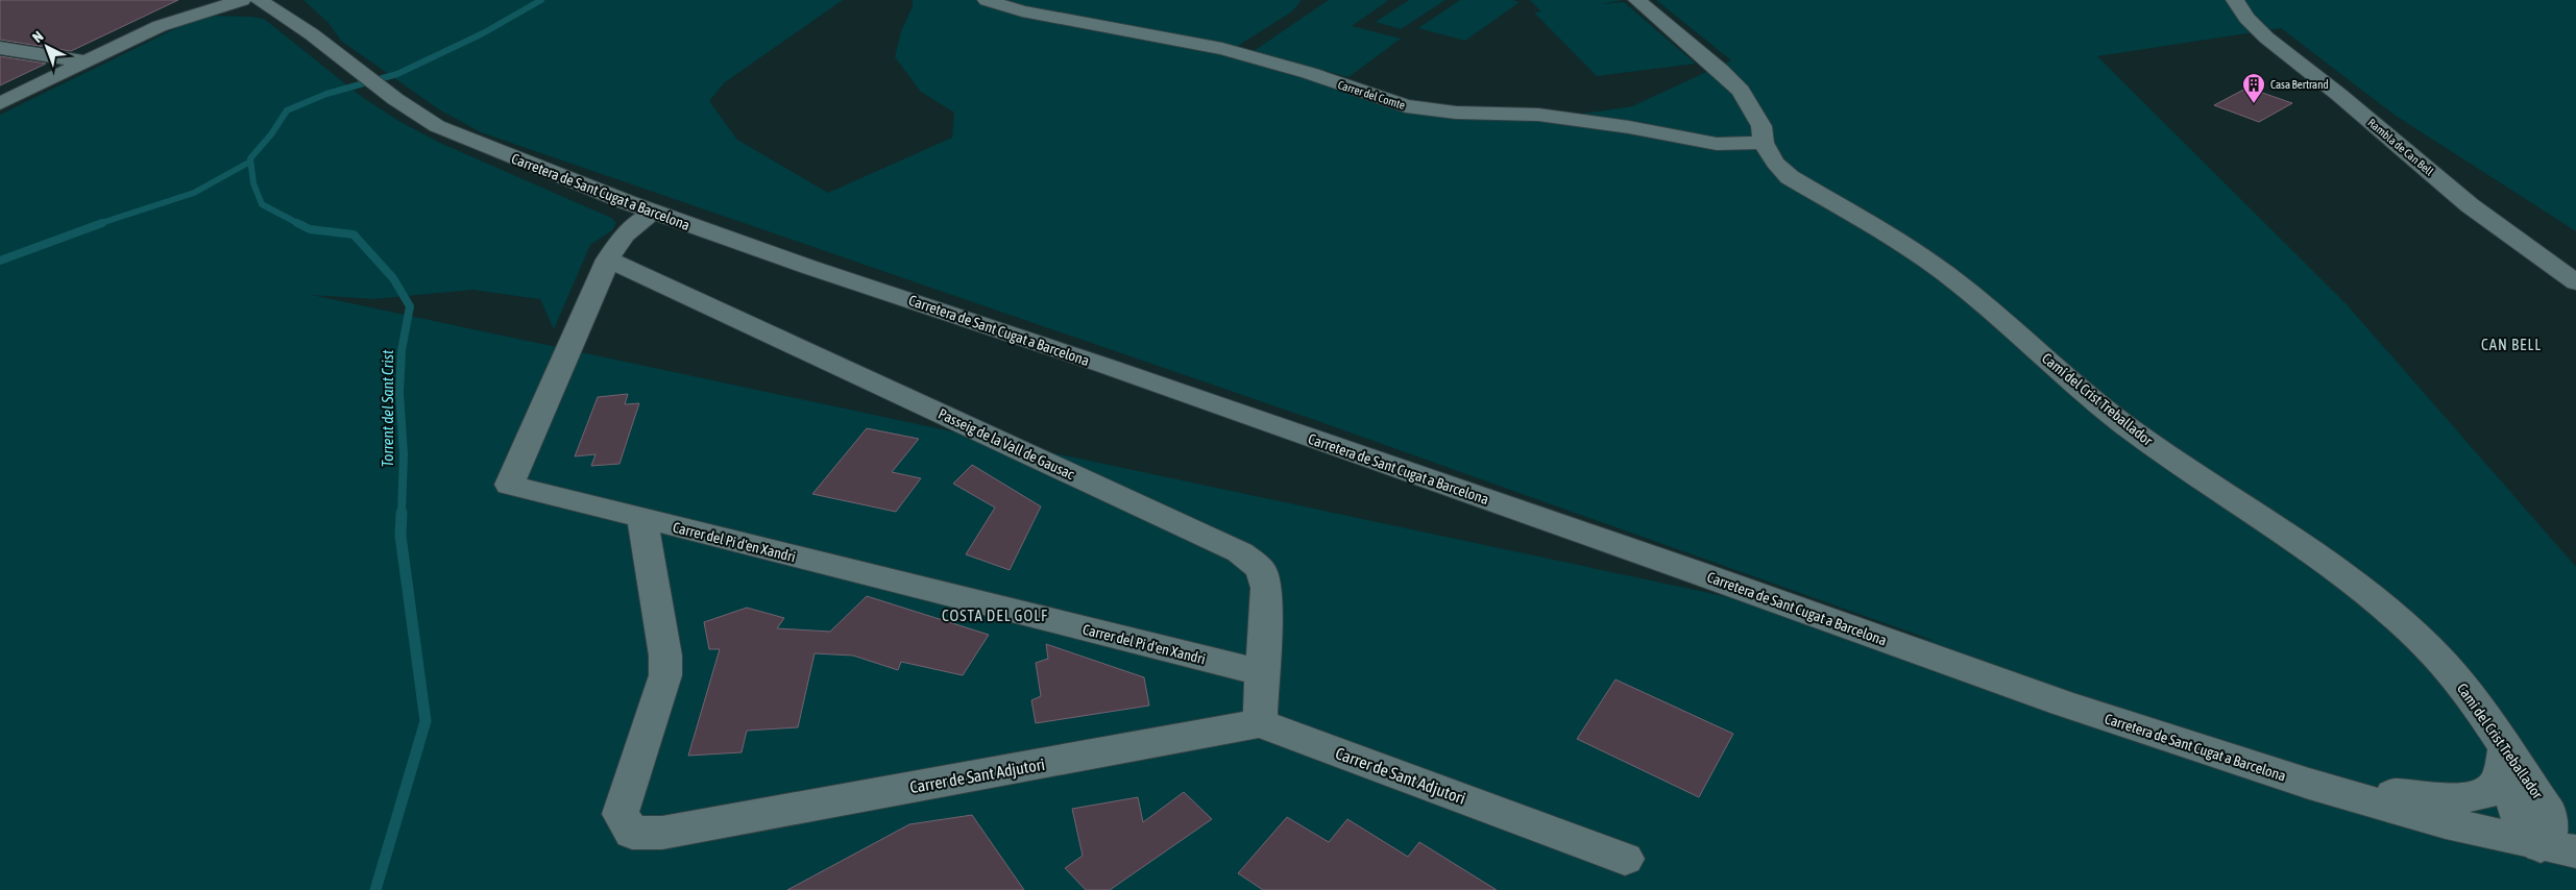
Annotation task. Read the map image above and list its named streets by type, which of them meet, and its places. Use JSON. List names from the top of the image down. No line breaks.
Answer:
{"streets":{"street":["Carrer del Comte","Rambla de Can Bell","Carretera de Sant Cugat a Barcelona","Camí del Crist Treballador","Passeig de la Vall de Gausac","Carrer del Pi d'en Xandri","Carrer de Sant Adjutori"]},"crossings":[["Carrer del Comte","Camí del Crist Treballador"],["Carretera de Sant Cugat a Barcelona","Carrer del Pi d'en Xandri"],["Passeig de la Vall de Gausac","Carrer del Pi d'en Xandri"],["Passeig de la Vall de Gausac","Carrer de Sant Adjutori"],["Carrer del Pi d'en Xandri","Carrer de Sant Adjutori"]],"districts":["CAN BELL","COSTA DEL GOLF"],"water":["Torrent del Sant Crist"],"places":{"building":["Casa Bertrand"]},"north":"top left"}
